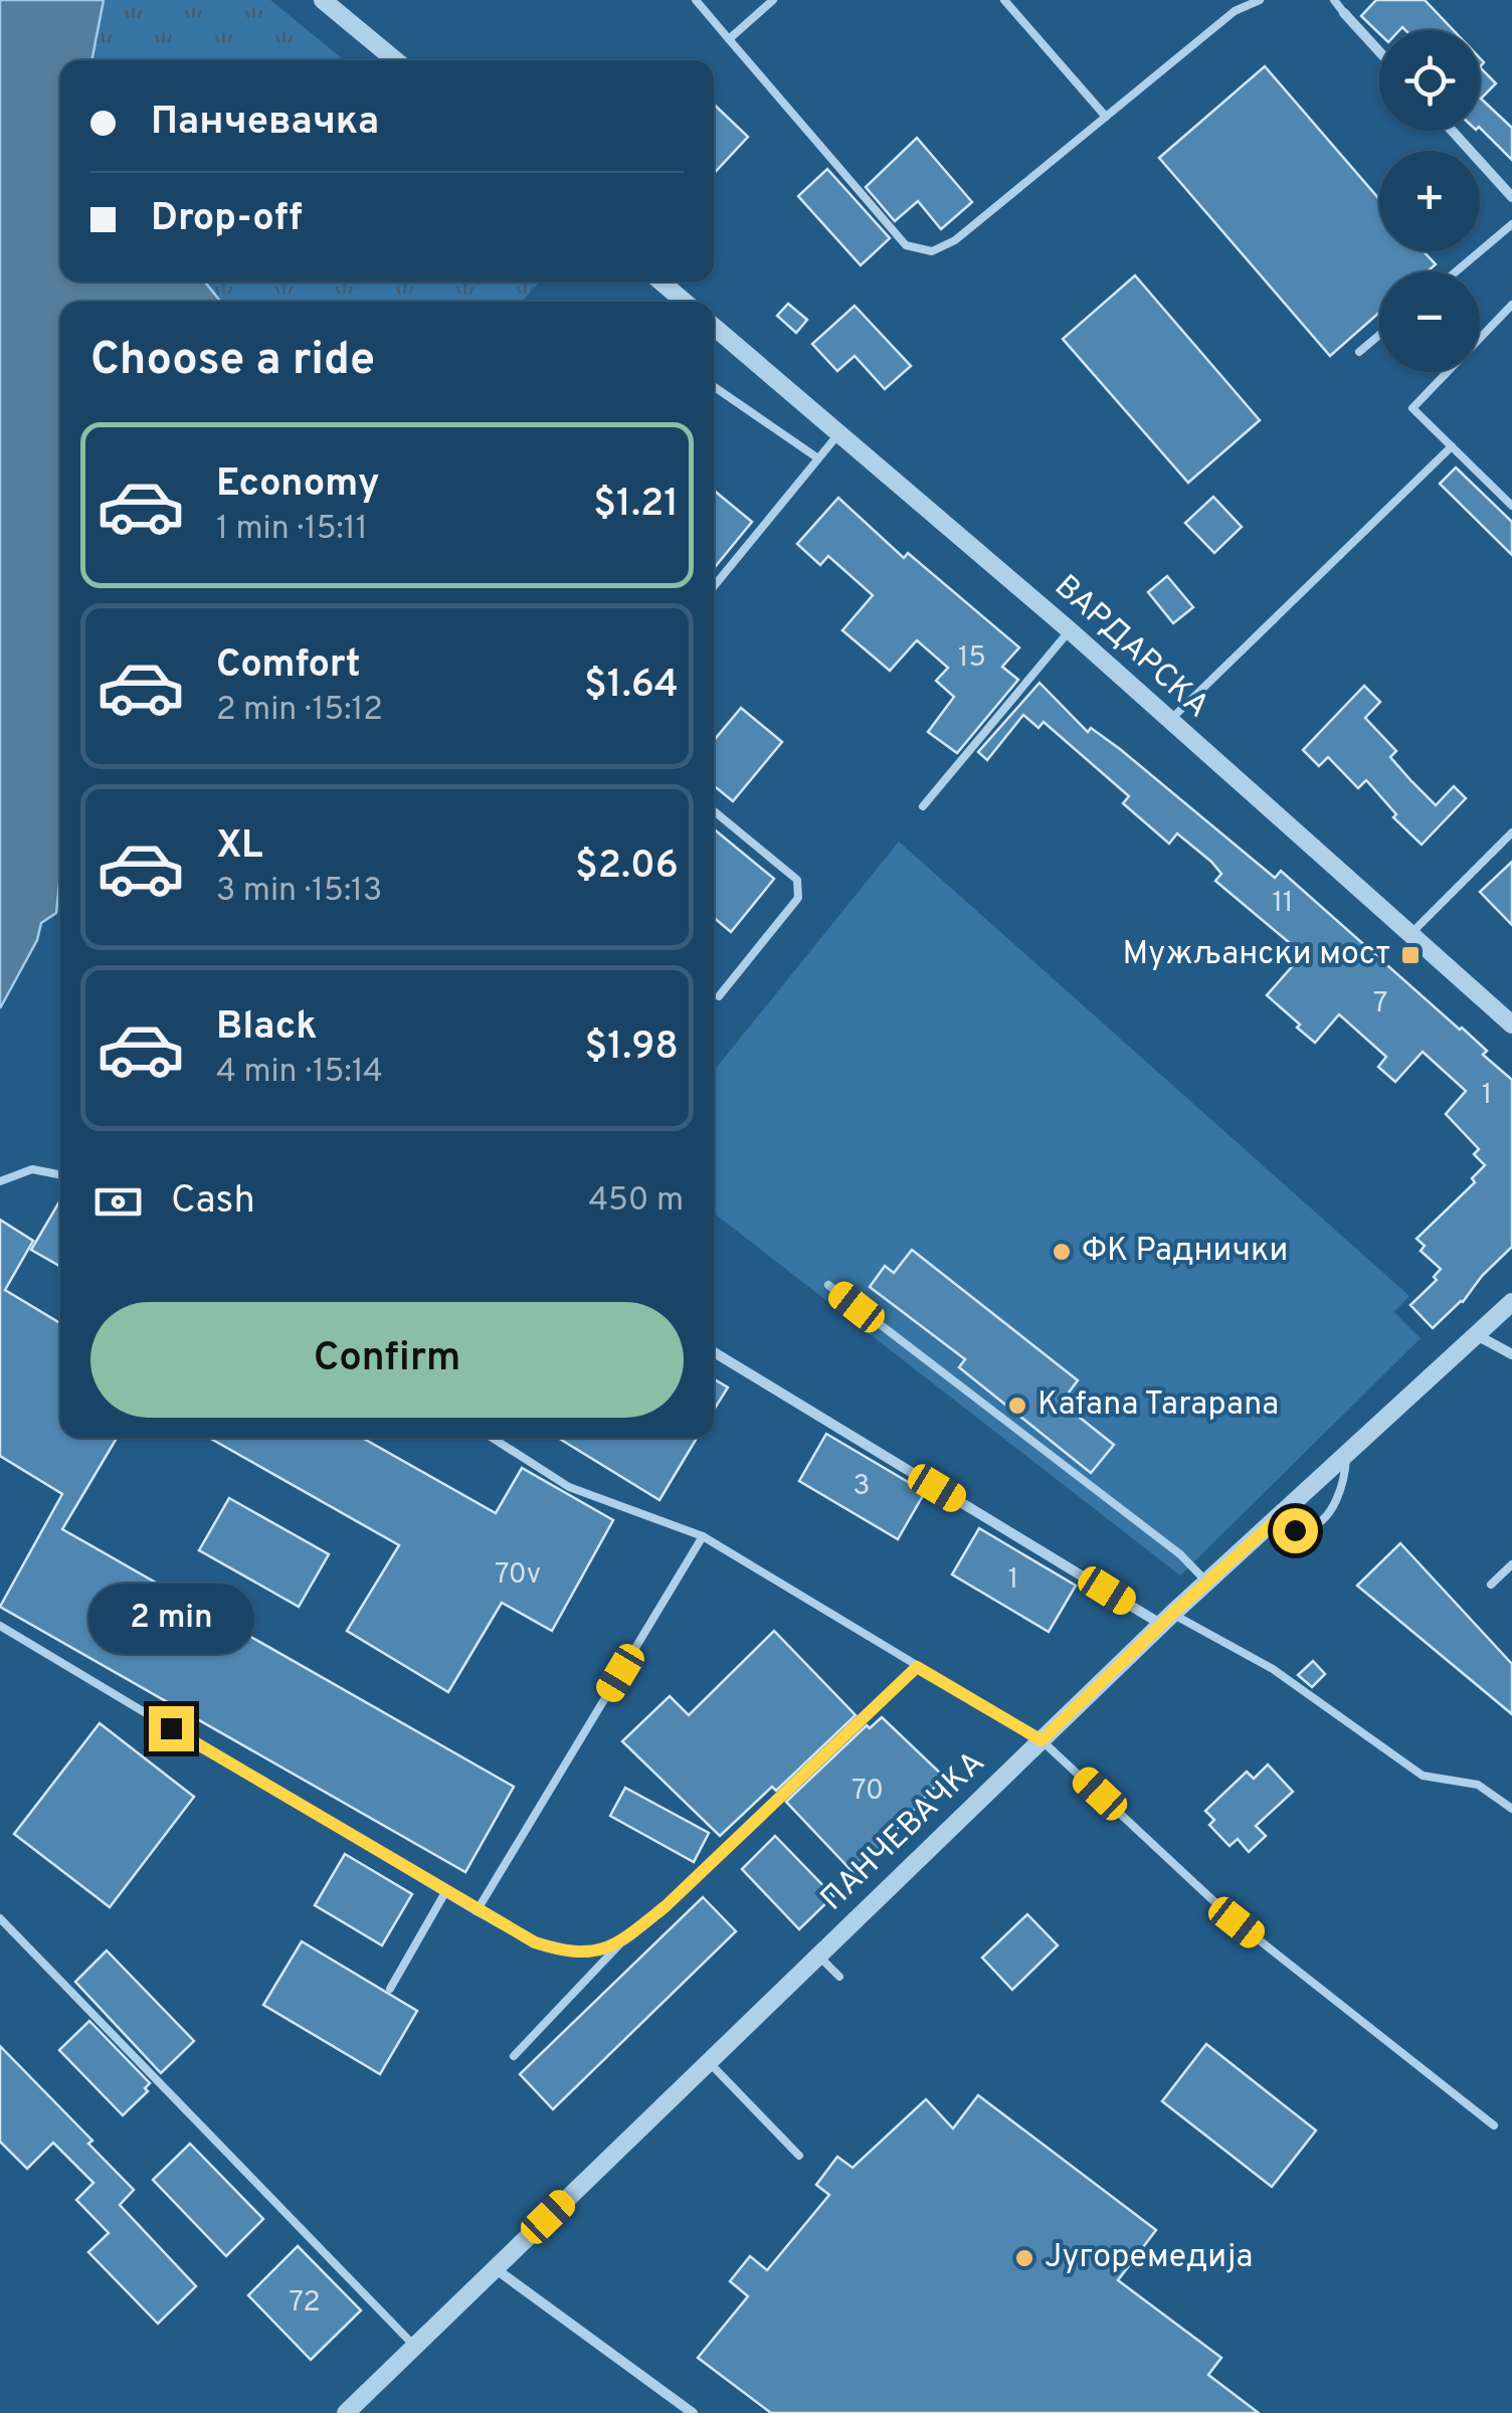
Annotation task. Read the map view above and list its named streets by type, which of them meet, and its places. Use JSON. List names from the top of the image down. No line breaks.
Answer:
{"streets":{"street":["ВАРДАРСКА","ПАНЧЕВАЧКА"]},"places":{"transit":["Мужљански мост"],"other":["ФК Раднички","Kafana Tarapana","Југоремедија"]},"house_numbers":["15","11","7","1","3","70v","1","70","72"],"page":{"map_buttons":["+","−"],"banner":["Панчевачка","Drop-off"],"heading":"Choose a ride","list":[{"name":"Economy","note":"1 min · 15:11","value":"$1.21"},{"name":"Comfort","note":"2 min · 15:12","value":"$1.64"},{"name":"XL","note":"3 min · 15:13","value":"$2.06"},{"name":"Black","note":"4 min · 15:14","value":"$1.98"}],"pay":["Cash","450 m"],"buttons":"Confirm","bubble":"2 min"}}
